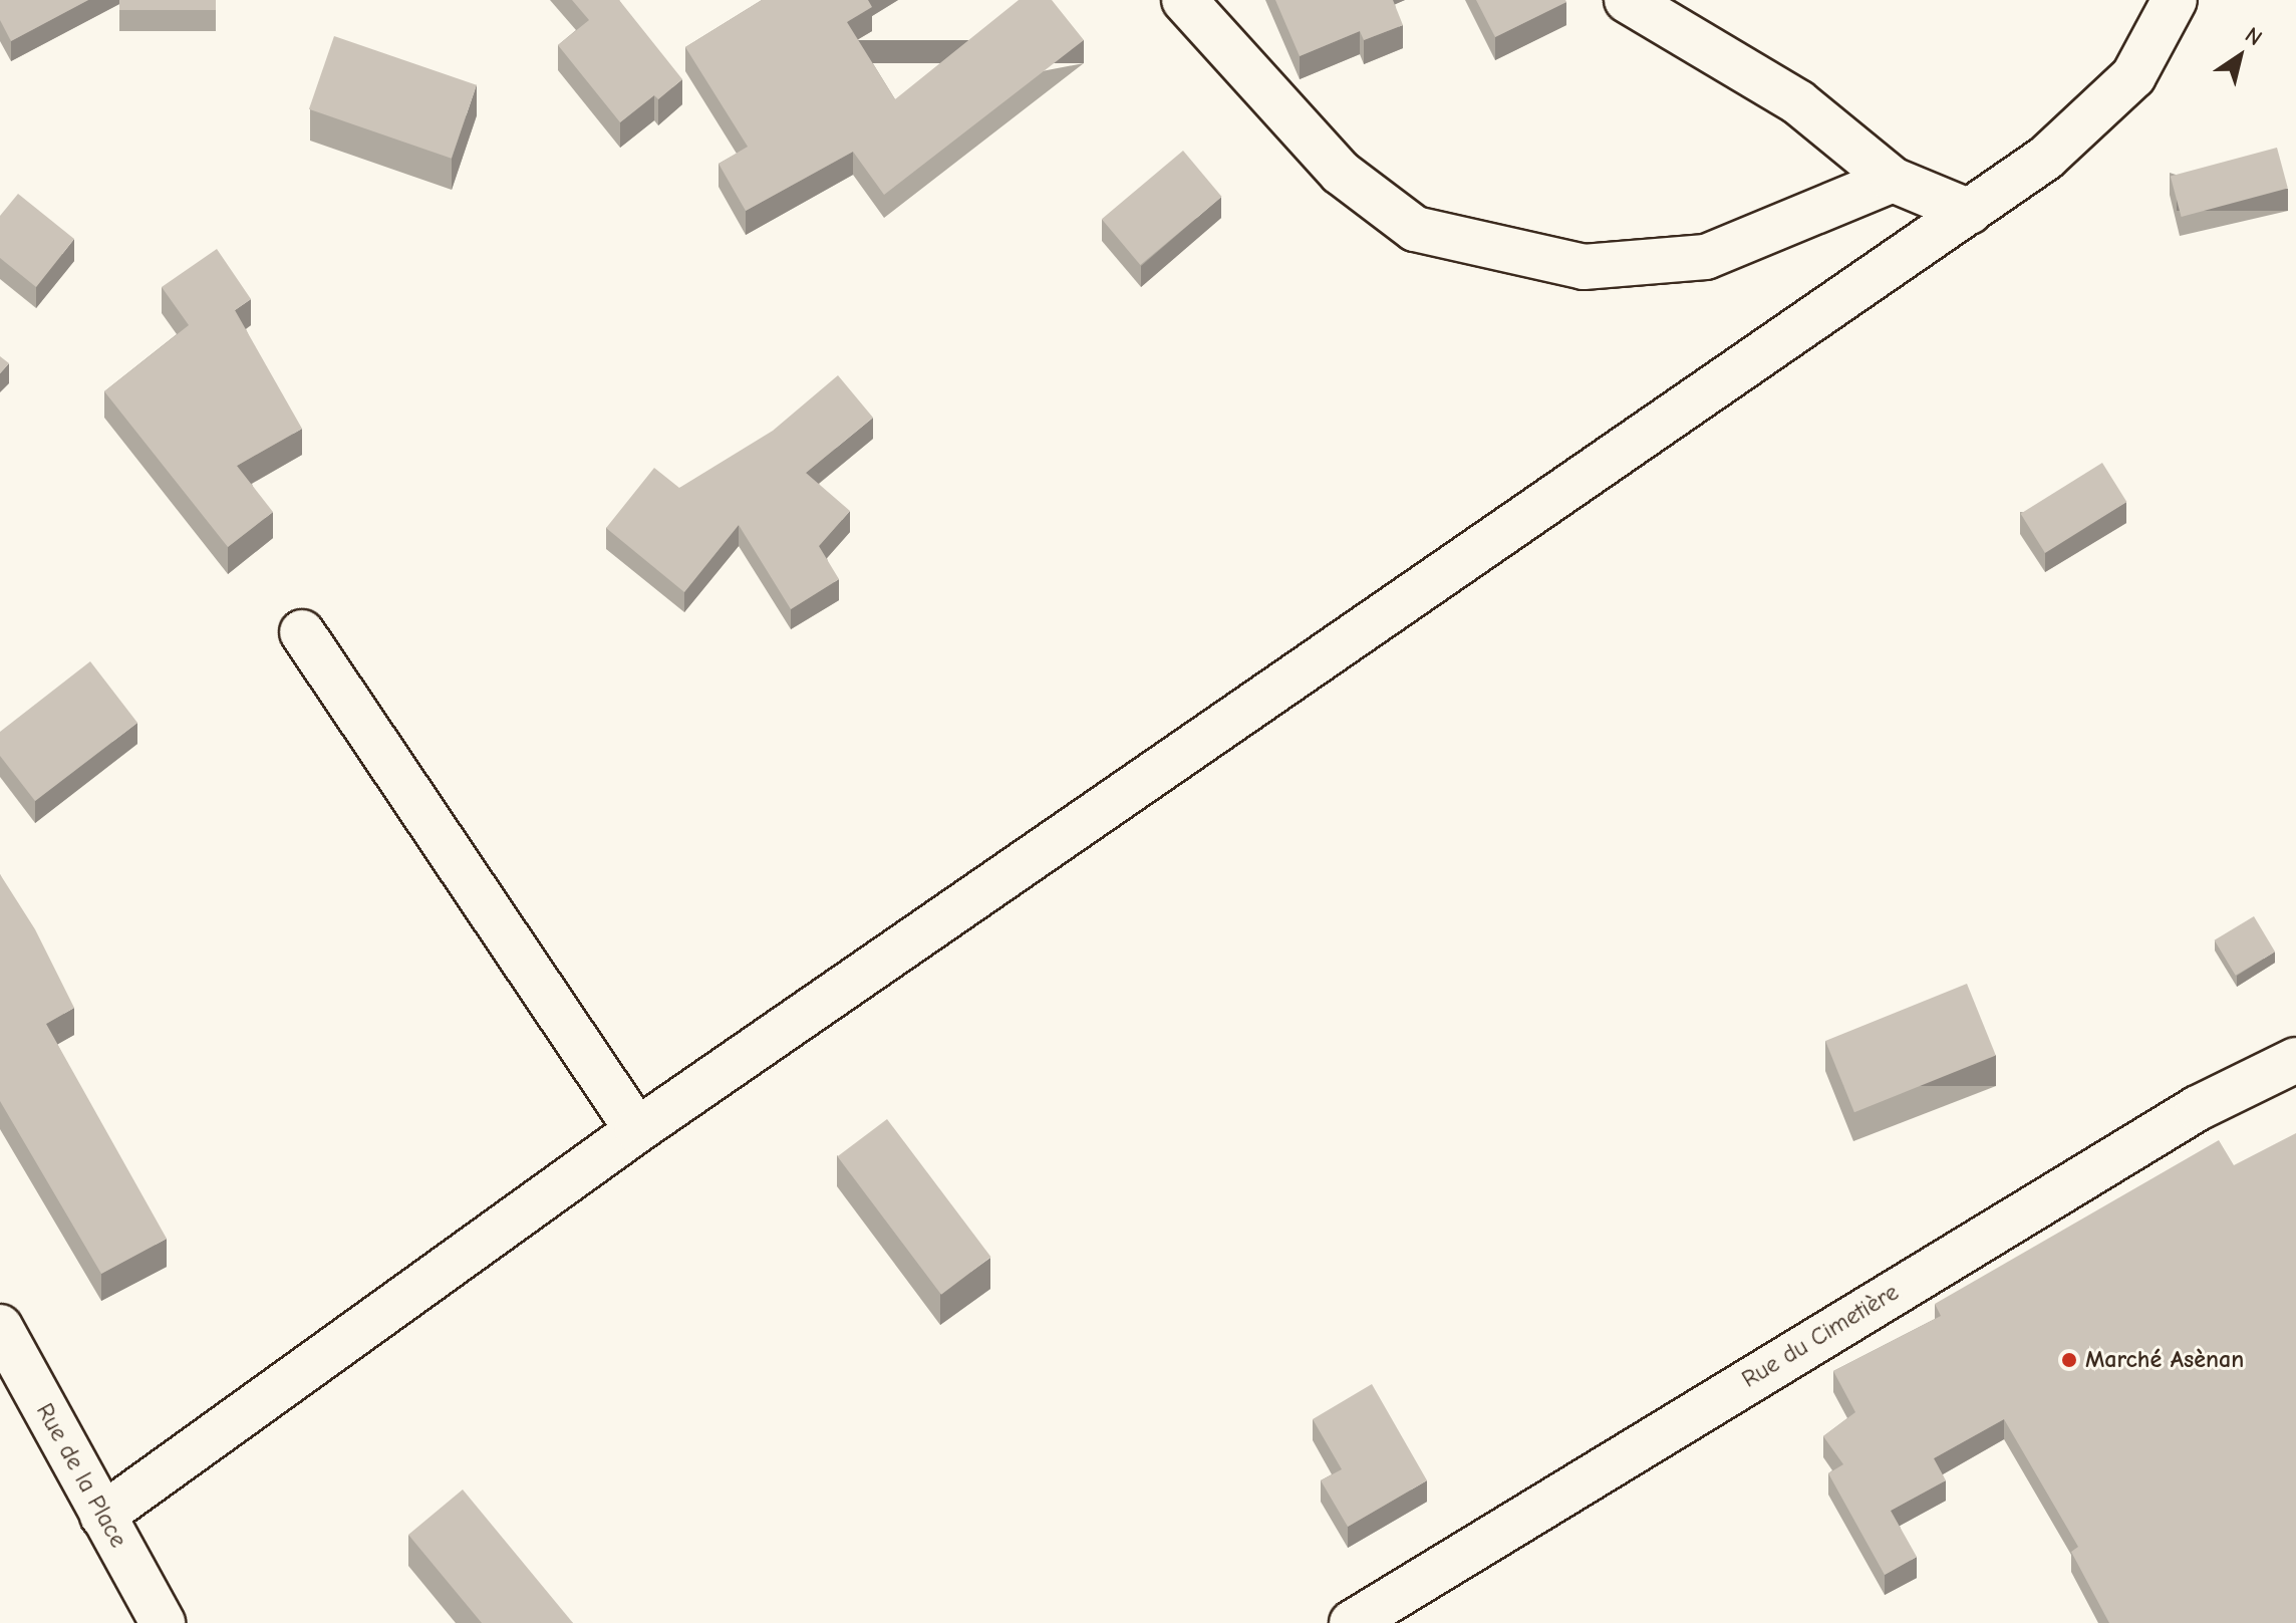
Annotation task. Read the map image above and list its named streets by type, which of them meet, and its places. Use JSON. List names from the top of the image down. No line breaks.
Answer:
{"streets":{"street":["Rue du Cimetière","Rue de la Place"]},"places":["Marché Asènan"],"north":"top right"}
